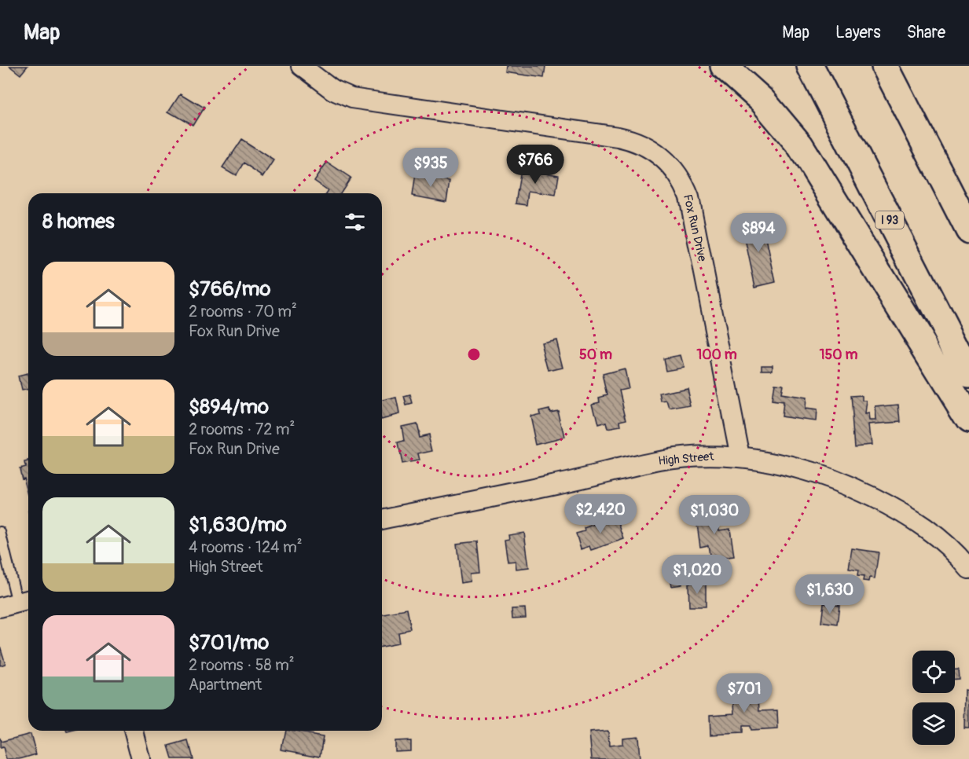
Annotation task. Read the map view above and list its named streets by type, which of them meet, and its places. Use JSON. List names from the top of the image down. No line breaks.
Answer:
{"streets":{"highway":["I 93"],"street":["Fox Run Drive","High Street"]},"crossings":[["Fox Run Drive","High Street"]],"page":{"header":"Map","nav":["Map","Layers","Share"],"price":["$766","$935","$894","$2,420","$1,030","$1,020","$1,630","$701"],"heading":"8 homes","list":[{"name":"$766/mo","note":"2 rooms · 70 m² · Fox Run Drive"},{"name":"$894/mo","note":"2 rooms · 72 m² · Fox Run Drive"},{"name":"$1,630/mo","note":"4 rooms · 124 m² · High Street"},{"name":"$701/mo","note":"2 rooms · 58 m² · Apartment"}]},"rings":["50 m","100 m","150 m"]}
